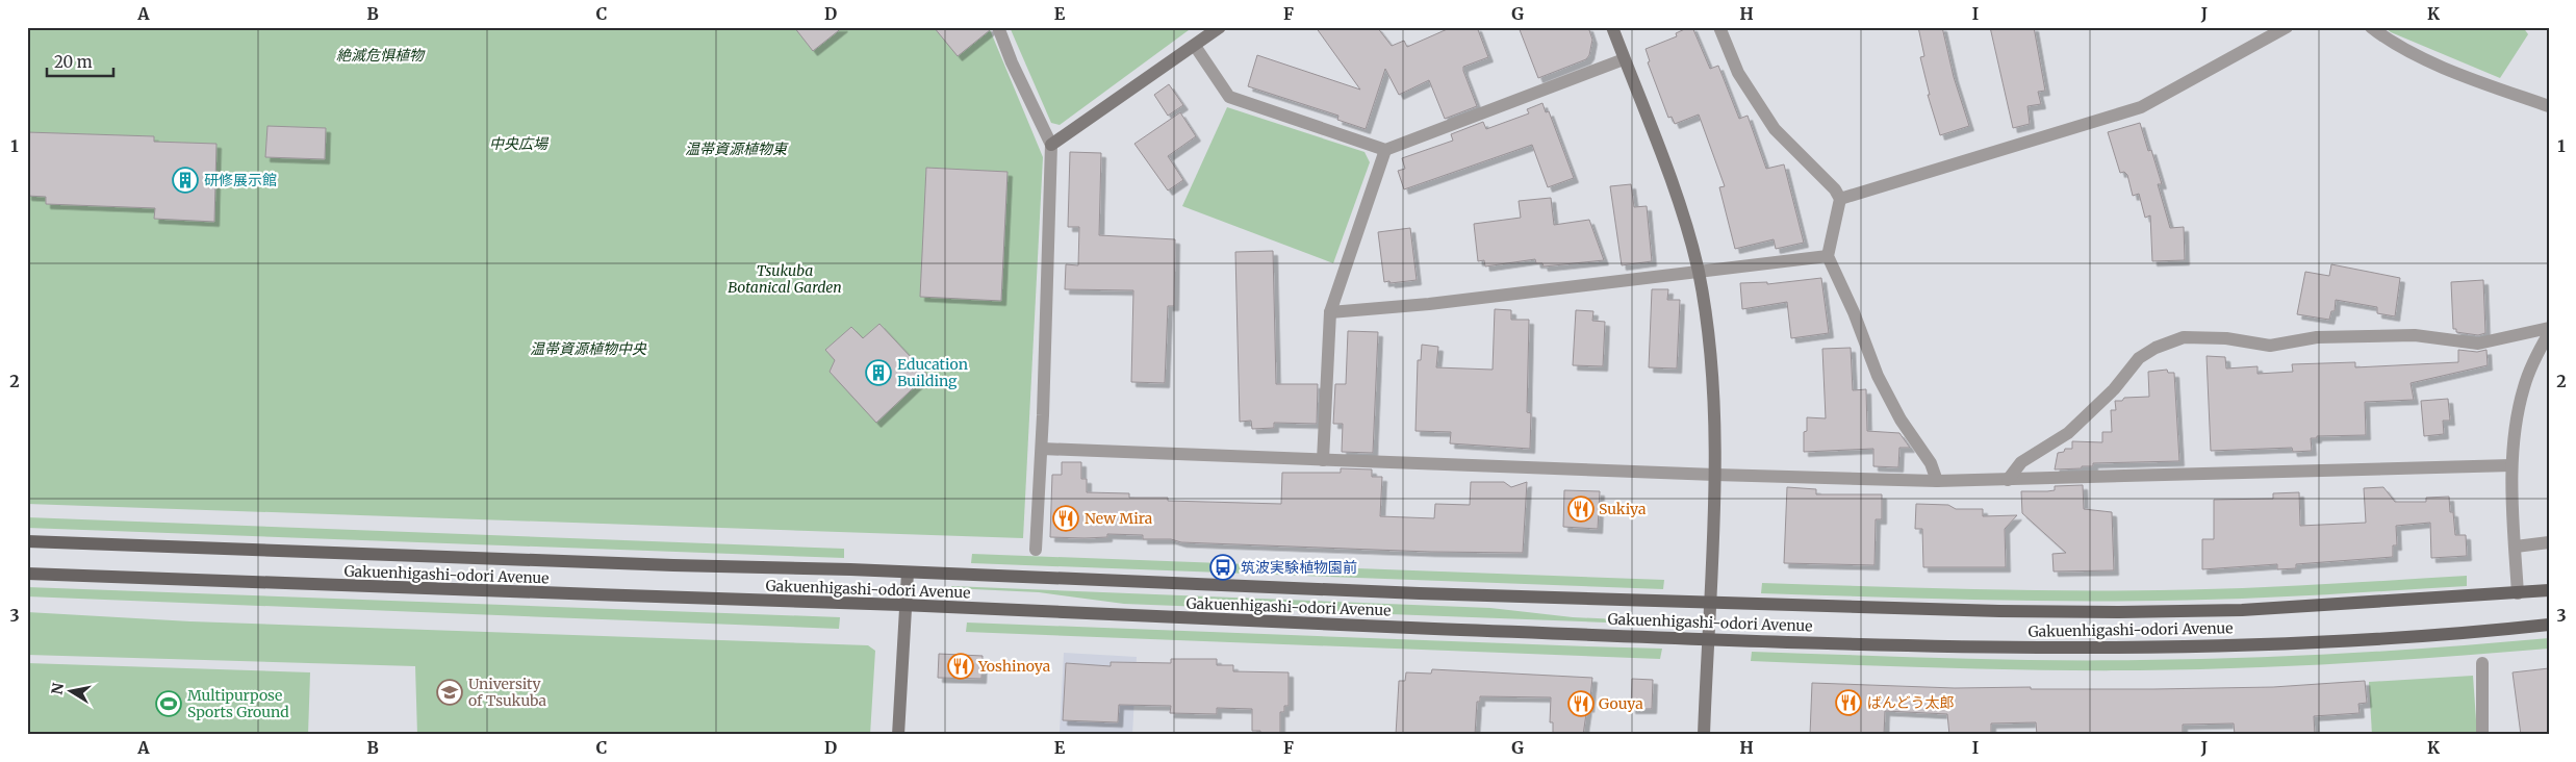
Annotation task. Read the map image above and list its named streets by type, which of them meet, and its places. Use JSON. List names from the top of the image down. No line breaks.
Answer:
{"streets":{"main road":["Gakuenhigashi-odori Avenue"]},"parks":["絶滅危惧植物","中央広場","温帯資源植物東","Tsukuba Botanical Garden","温帯資源植物中央"],"places":{"building":["研修展示館","Education Building"],"restaurant":["Sukiya","New Mira","Yoshinoya","ばんどう太郎","Gouya"],"bus stop":["筑波実験植物園前"],"school or university":["University of Tsukuba"],"sports":["Multipurpose Sports Ground"]},"scale_bar":"20 m","north":"left","grid":{"columns":["A","B","C","D","E","F","G","H","I","J","K"],"rows":["1","2","3"]}}
